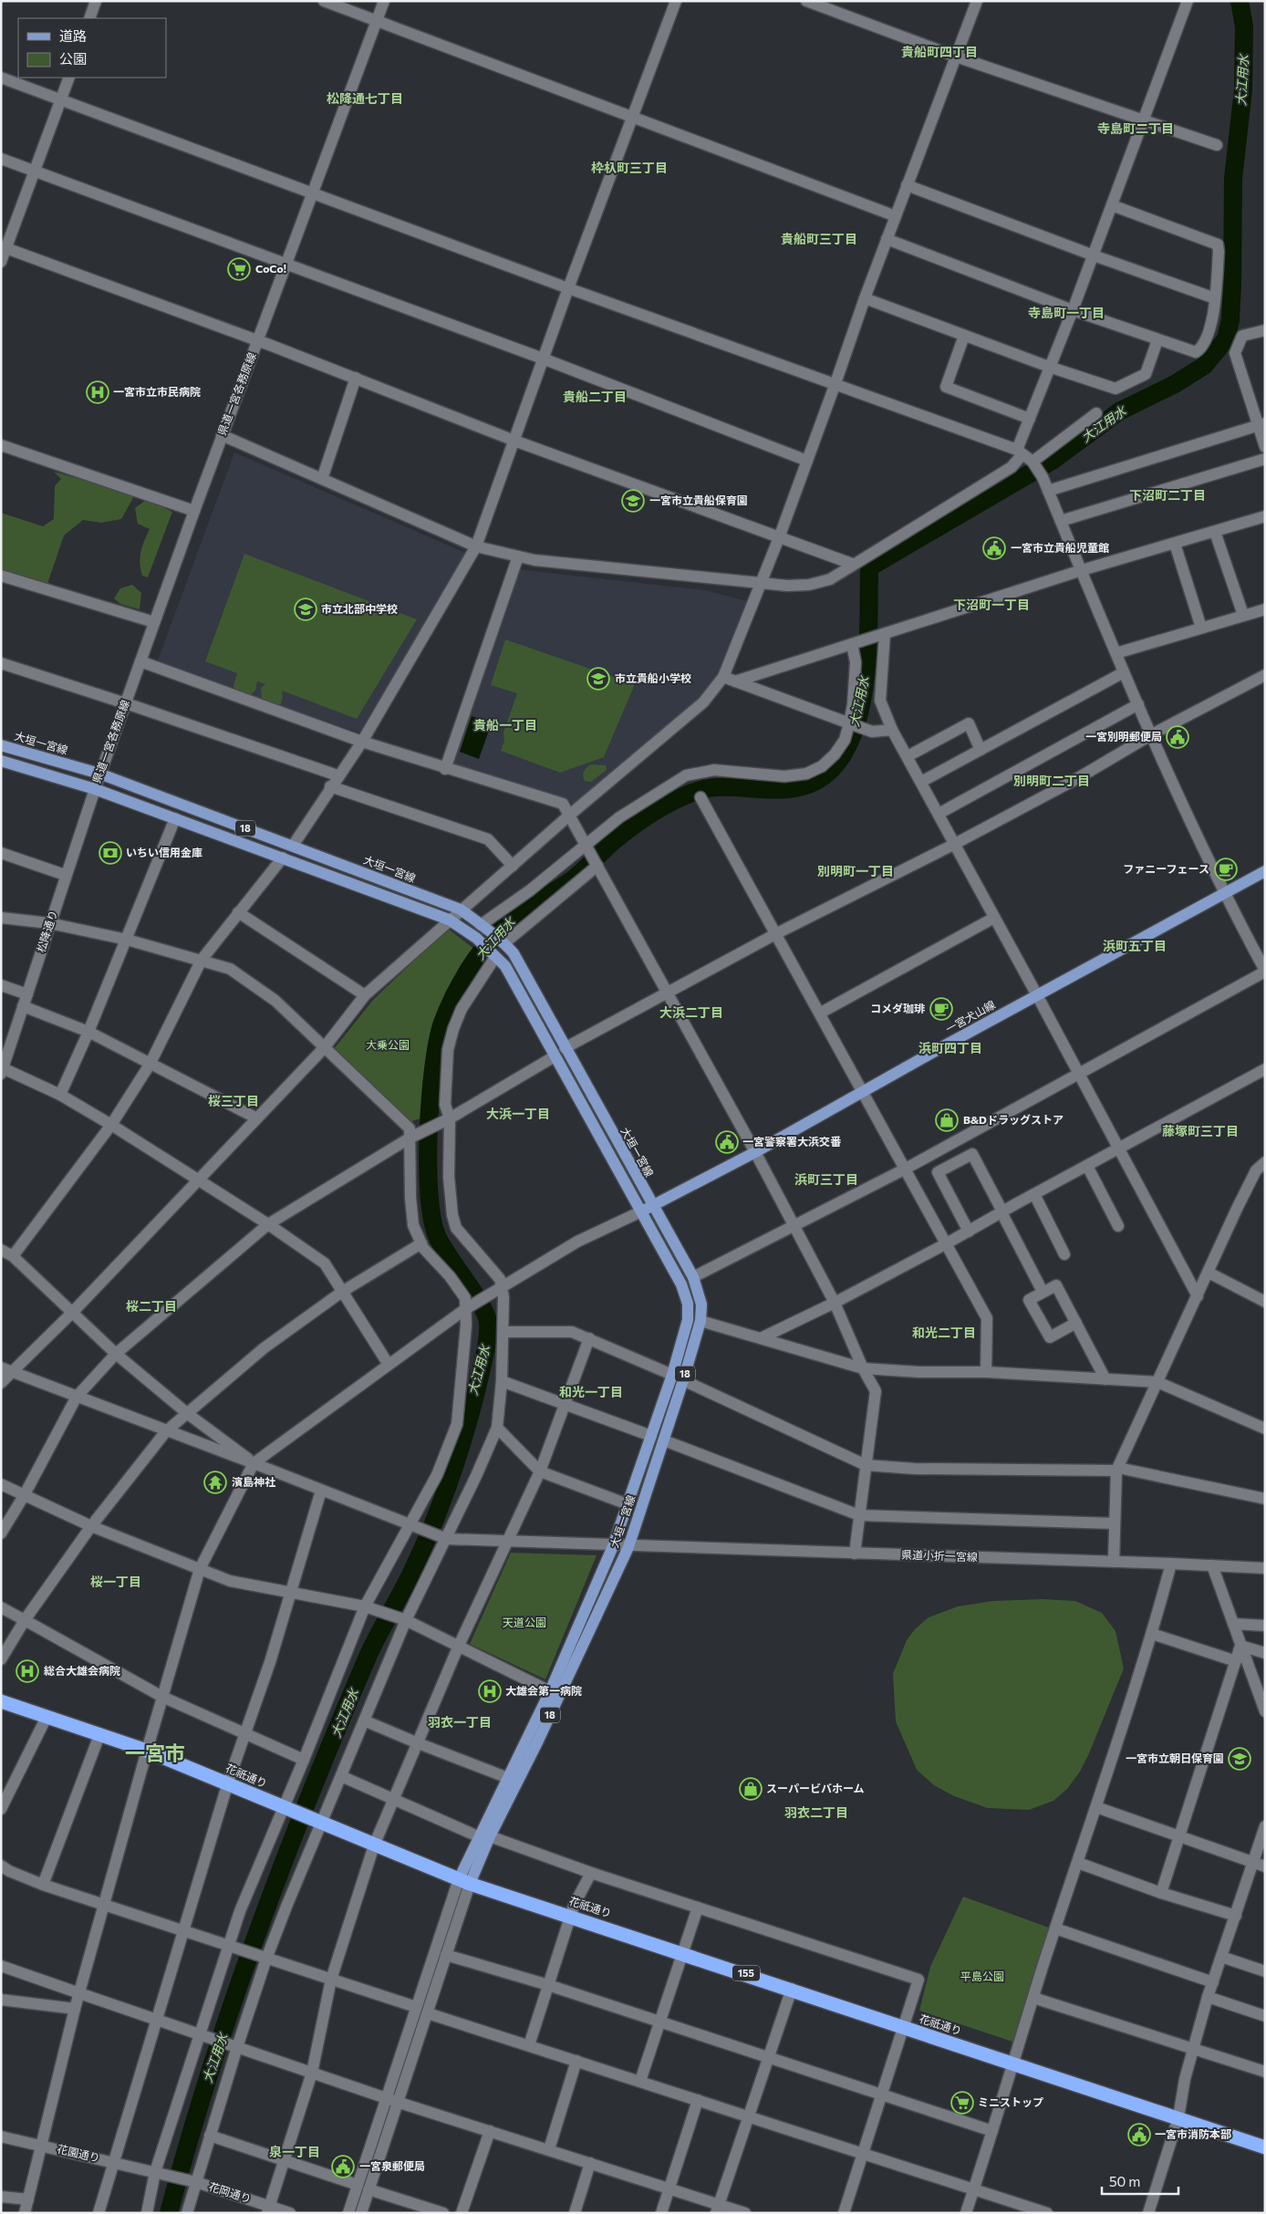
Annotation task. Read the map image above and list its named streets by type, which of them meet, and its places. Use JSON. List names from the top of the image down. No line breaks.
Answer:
{"streets":{"highway":["花祇通り","155"],"main road":["大垣一宮線","18","一宮犬山線"],"street":["県道一宮各務原線","松降通り","県道小折一宮線","花園通り","花岡通り"]},"crossings":[["県道一宮各務原線","大垣一宮線"],["県道一宮各務原線","松降通り"],["大垣一宮線","松降通り"],["大垣一宮線","一宮犬山線"],["大垣一宮線","県道小折一宮線"],["大垣一宮線","花祇通り"],["花祇通り","155"],["花園通り","花岡通り"]],"districts":["貴船町四丁目","松降通七丁目","寺島町二丁目","枠杁町三丁目","貴船町三丁目","寺島町一丁目","貴船二丁目","下沼町二丁目","下沼町一丁目","貴船一丁目","別明町二丁目","別明町一丁目","浜町五丁目","大浜二丁目","浜町四丁目","桜三丁目","大浜一丁目","藤塚町三丁目","浜町三丁目","桜二丁目","和光二丁目","和光一丁目","桜一丁目","羽衣一丁目","一宮市","羽衣二丁目","泉一丁目"],"water":["大江用水"],"parks":["大乗公園","天道公園","平島公園"],"places":{"supermarket":["CoCo!","ミニストップ"],"hospital":["一宮市立市民病院","総合大雄会病院","大雄会第一病院"],"school or university":["一宮市立貴船保育園","市立北部中学校","市立貴船小学校","一宮市立朝日保育園"],"public building":["一宮市立貴船児童館","一宮別明郵便局","一宮警察署大浜交番","一宮市消防本部","一宮泉郵便局"],"bank":["いちい信用金庫"],"cafe":["ファニーフェース","コメダ珈琲"],"shop":["B&Dドラッグストア","スーパービバホーム"],"temple":["濱島神社"]},"legend":["道路","公園"],"scale_bar":"50 m"}
